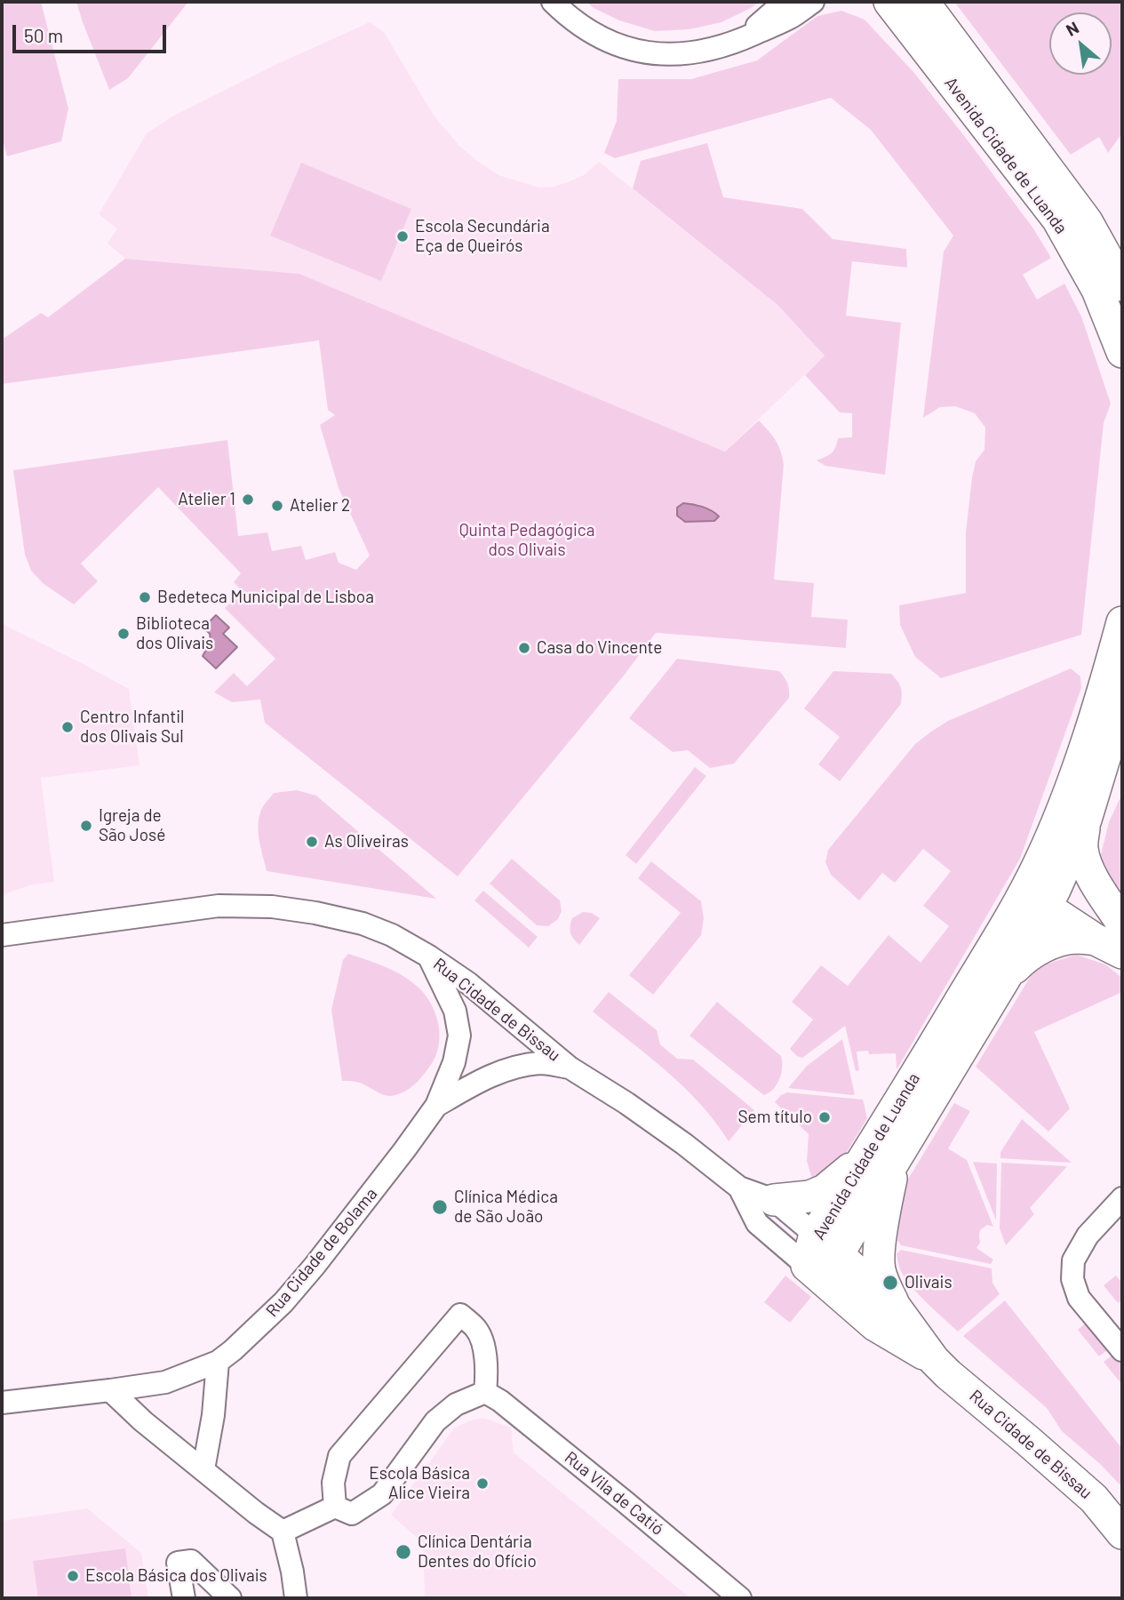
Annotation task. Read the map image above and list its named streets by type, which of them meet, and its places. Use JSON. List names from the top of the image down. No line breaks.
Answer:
{"streets":{"main road":["Avenida Cidade de Luanda","Rua Cidade de Bissau"],"street":["Rua Cidade de Bolama","Rua Vila de Catió"]},"crossings":[["Avenida Cidade de Luanda","Rua Cidade de Bissau"],["Rua Cidade de Bissau","Rua Cidade de Bolama"]],"parks":["Quinta Pedagógica dos Olivais"],"places":["Escola Secundária Eça de Queirós","Atelier 1","Atelier 2","Bedeteca Municipal de Lisboa","Biblioteca dos Olivais","Casa do Vincente","Centro Infantil dos Olivais Sul","Igreja de São José","As Oliveiras","Sem título","Clínica Médica de São João","Olivais","Escola Básica Alice Vieira","Clínica Dentária Dentes do Ofício","Escola Básica dos Olivais"],"scale_bar":"50 m","north":"top left"}
